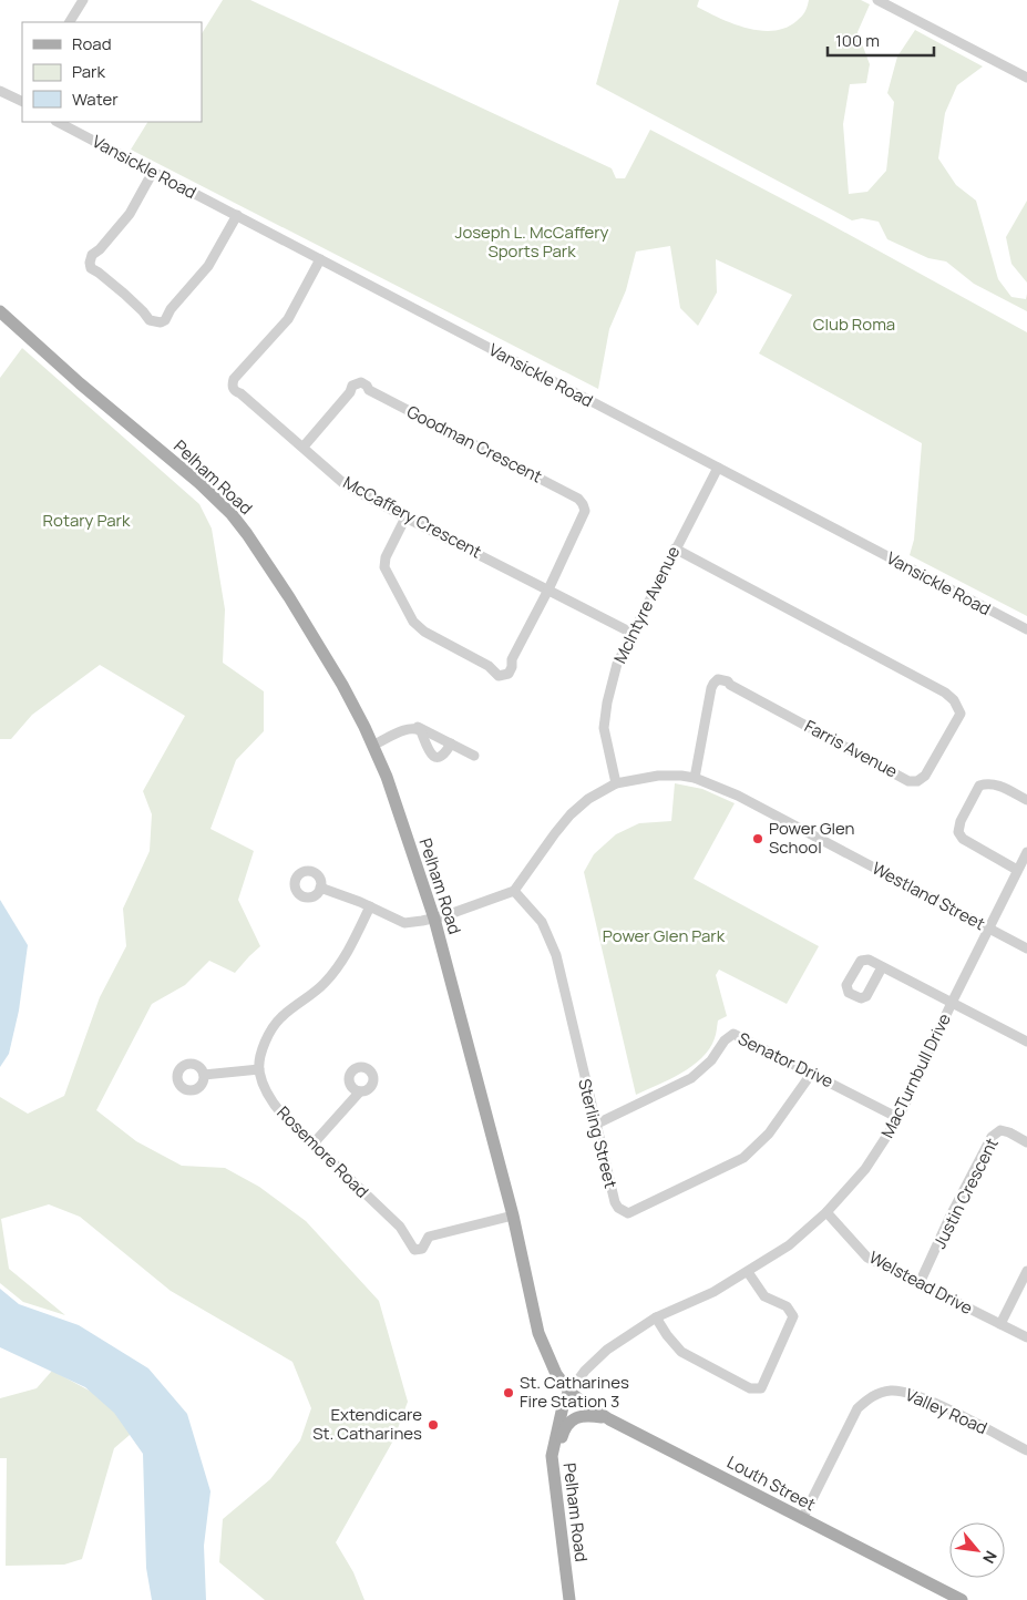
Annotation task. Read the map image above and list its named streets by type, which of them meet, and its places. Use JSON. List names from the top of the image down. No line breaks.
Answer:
{"streets":{"main road":["Pelham Road","Louth Street"],"street":["Vansickle Road","Goodman Crescent","McCaffery Crescent","McIntyre Avenue","Farris Avenue","Westland Street","Senator Drive","MacTurnbull Drive","Sterling Street","Rosemore Road","Justin Crescent","Welstead Drive","Valley Road"]},"crossings":[["Vansickle Road","McCaffery Crescent"],["Vansickle Road","McIntyre Avenue"],["Goodman Crescent","McCaffery Crescent"],["Pelham Road","MacTurnbull Drive"],["Pelham Road","Rosemore Road"],["Pelham Road","Louth Street"],["McCaffery Crescent","McIntyre Avenue"],["McIntyre Avenue","Farris Avenue"],["McIntyre Avenue","Westland Street"],["Farris Avenue","Westland Street"],["Westland Street","MacTurnbull Drive"],["Westland Street","Sterling Street"],["Senator Drive","MacTurnbull Drive"],["Senator Drive","Sterling Street"],["MacTurnbull Drive","Welstead Drive"],["MacTurnbull Drive","Louth Street"],["Justin Crescent","Welstead Drive"],["Valley Road","Louth Street"]],"parks":["Joseph L. McCaffery Sports Park","Club Roma","Rotary Park","Power Glen Park"],"places":["Power Glen School","St. Catharines Fire Station 3","Extendicare St. Catharines"],"legend":["Road","Park","Water"],"scale_bar":"100 m","north":"bottom right"}
